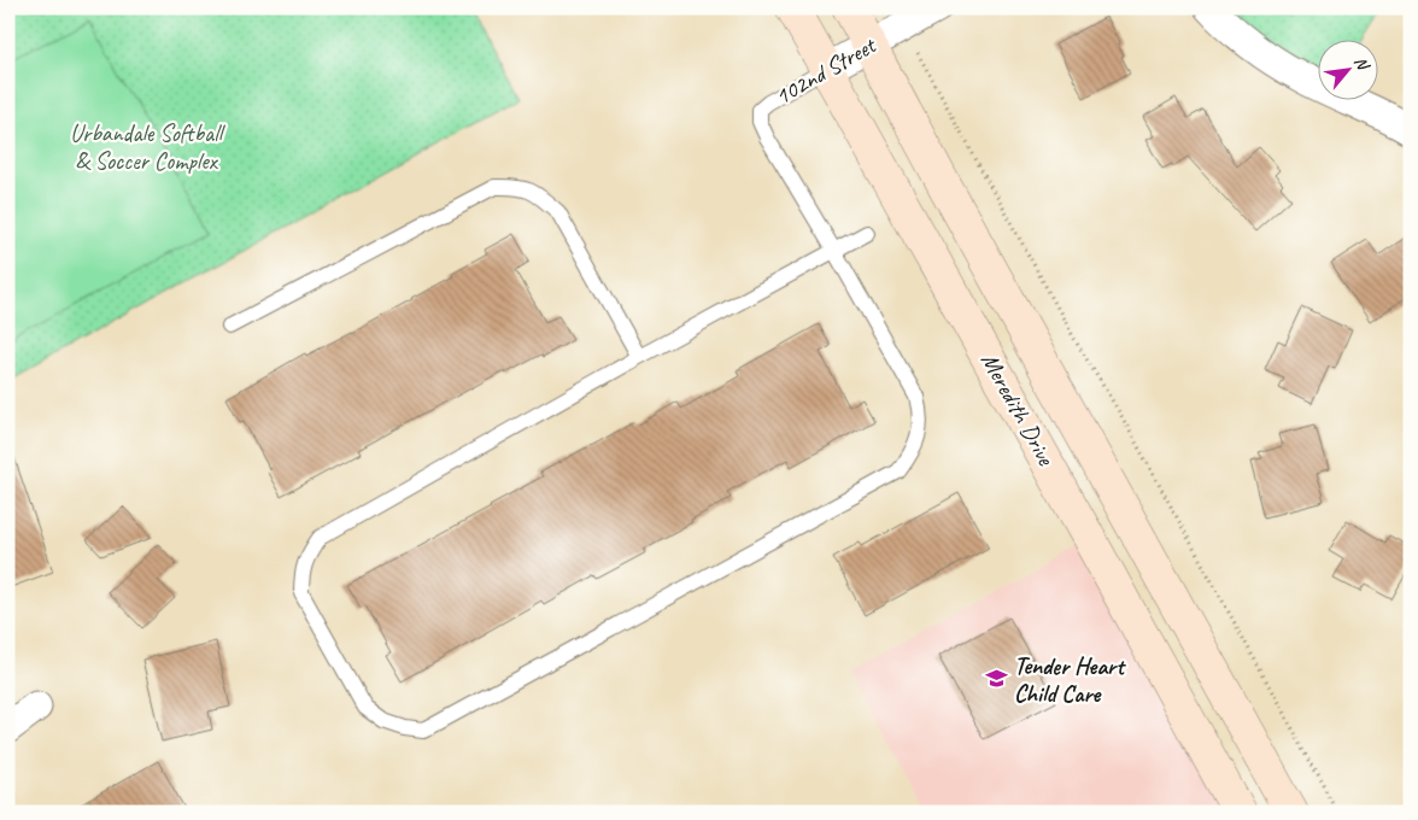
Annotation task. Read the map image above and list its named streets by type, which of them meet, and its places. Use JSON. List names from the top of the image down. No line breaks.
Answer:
{"streets":{"main road":["Meredith Drive"],"street":["102nd Street"]},"crossings":[["102nd Street","Meredith Drive"]],"parks":["Urbandale Softball & Soccer Complex"],"places":{"school or university":["Tender Heart Child Care"]},"north":"top right"}
